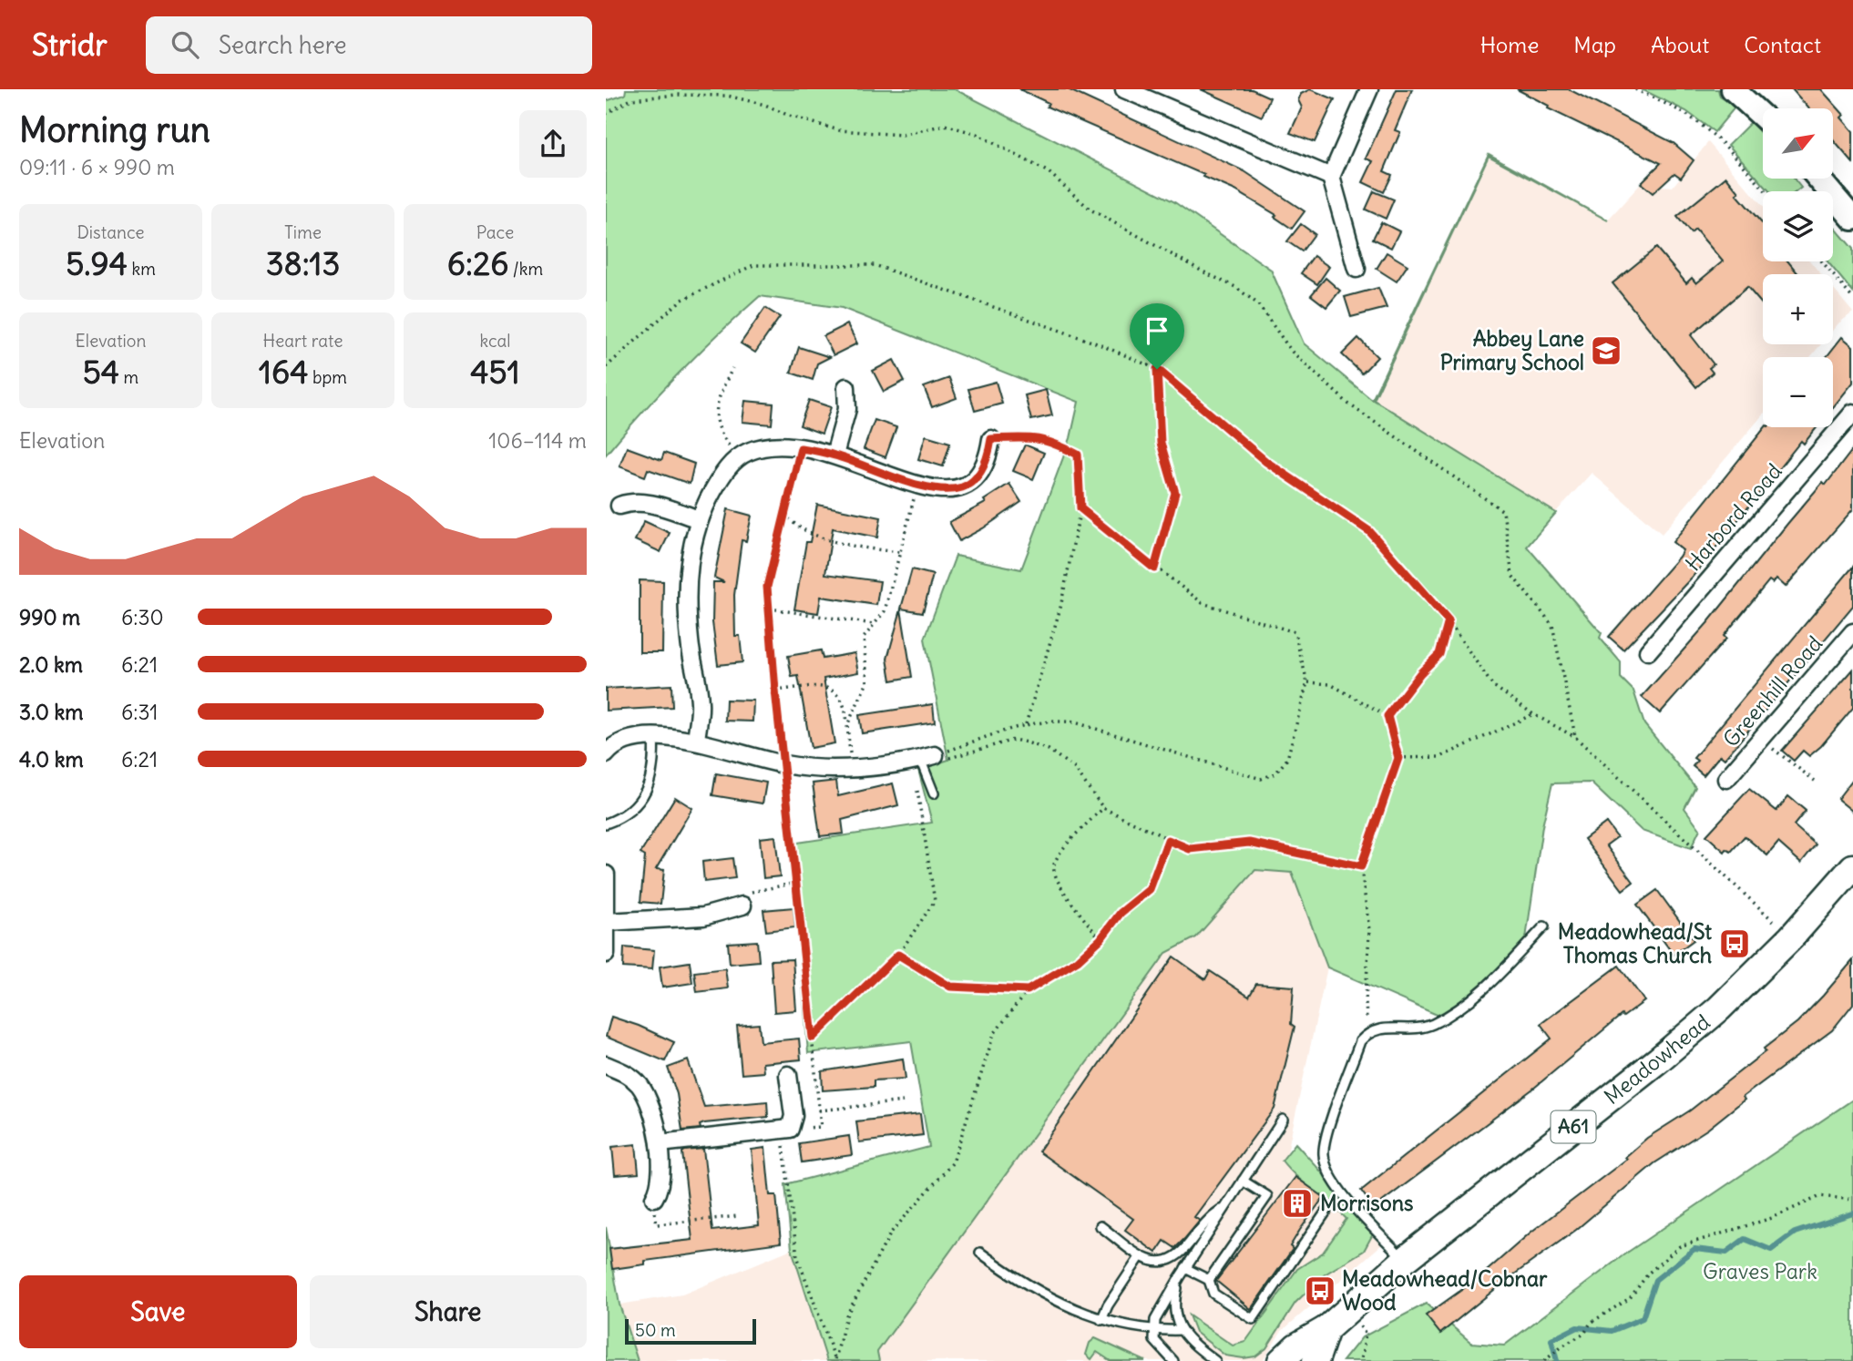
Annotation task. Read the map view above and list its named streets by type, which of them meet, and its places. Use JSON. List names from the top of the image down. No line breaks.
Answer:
{"streets":{"highway":["Meadowhead","A61"],"street":["Harbord Road","Greenhill Road"]},"parks":["Graves Park"],"places":{"school or university":["Abbey Lane Primary School"],"bus stop":["Meadowhead/St Thomas Church","Meadowhead/Cobnar Wood"],"building":["Morrisons"]},"scale_bar":"50 m","north":"top right","page":{"header":"Stridr","search":"Search here","nav":["Home","Map","About","Contact"],"heading":["Morning run","09:11 · 6 × 990 m"],"map_buttons":["+","−"],"stats":[["Distance","5.94 km"],["Time","38:13"],["Pace","6:26 /km"],["Elevation","54 m"],["Heart rate","164 bpm"],["kcal","451"]],"chart":["Elevation","106–114 m"],"list":[{"name":"990 m","note":"6:30"},{"name":"2.0 km","note":"6:21"},{"name":"3.0 km","note":"6:31"},{"name":"4.0 km","note":"6:21"}],"buttons":["Save","Share"],"scale":"50 m"}}
